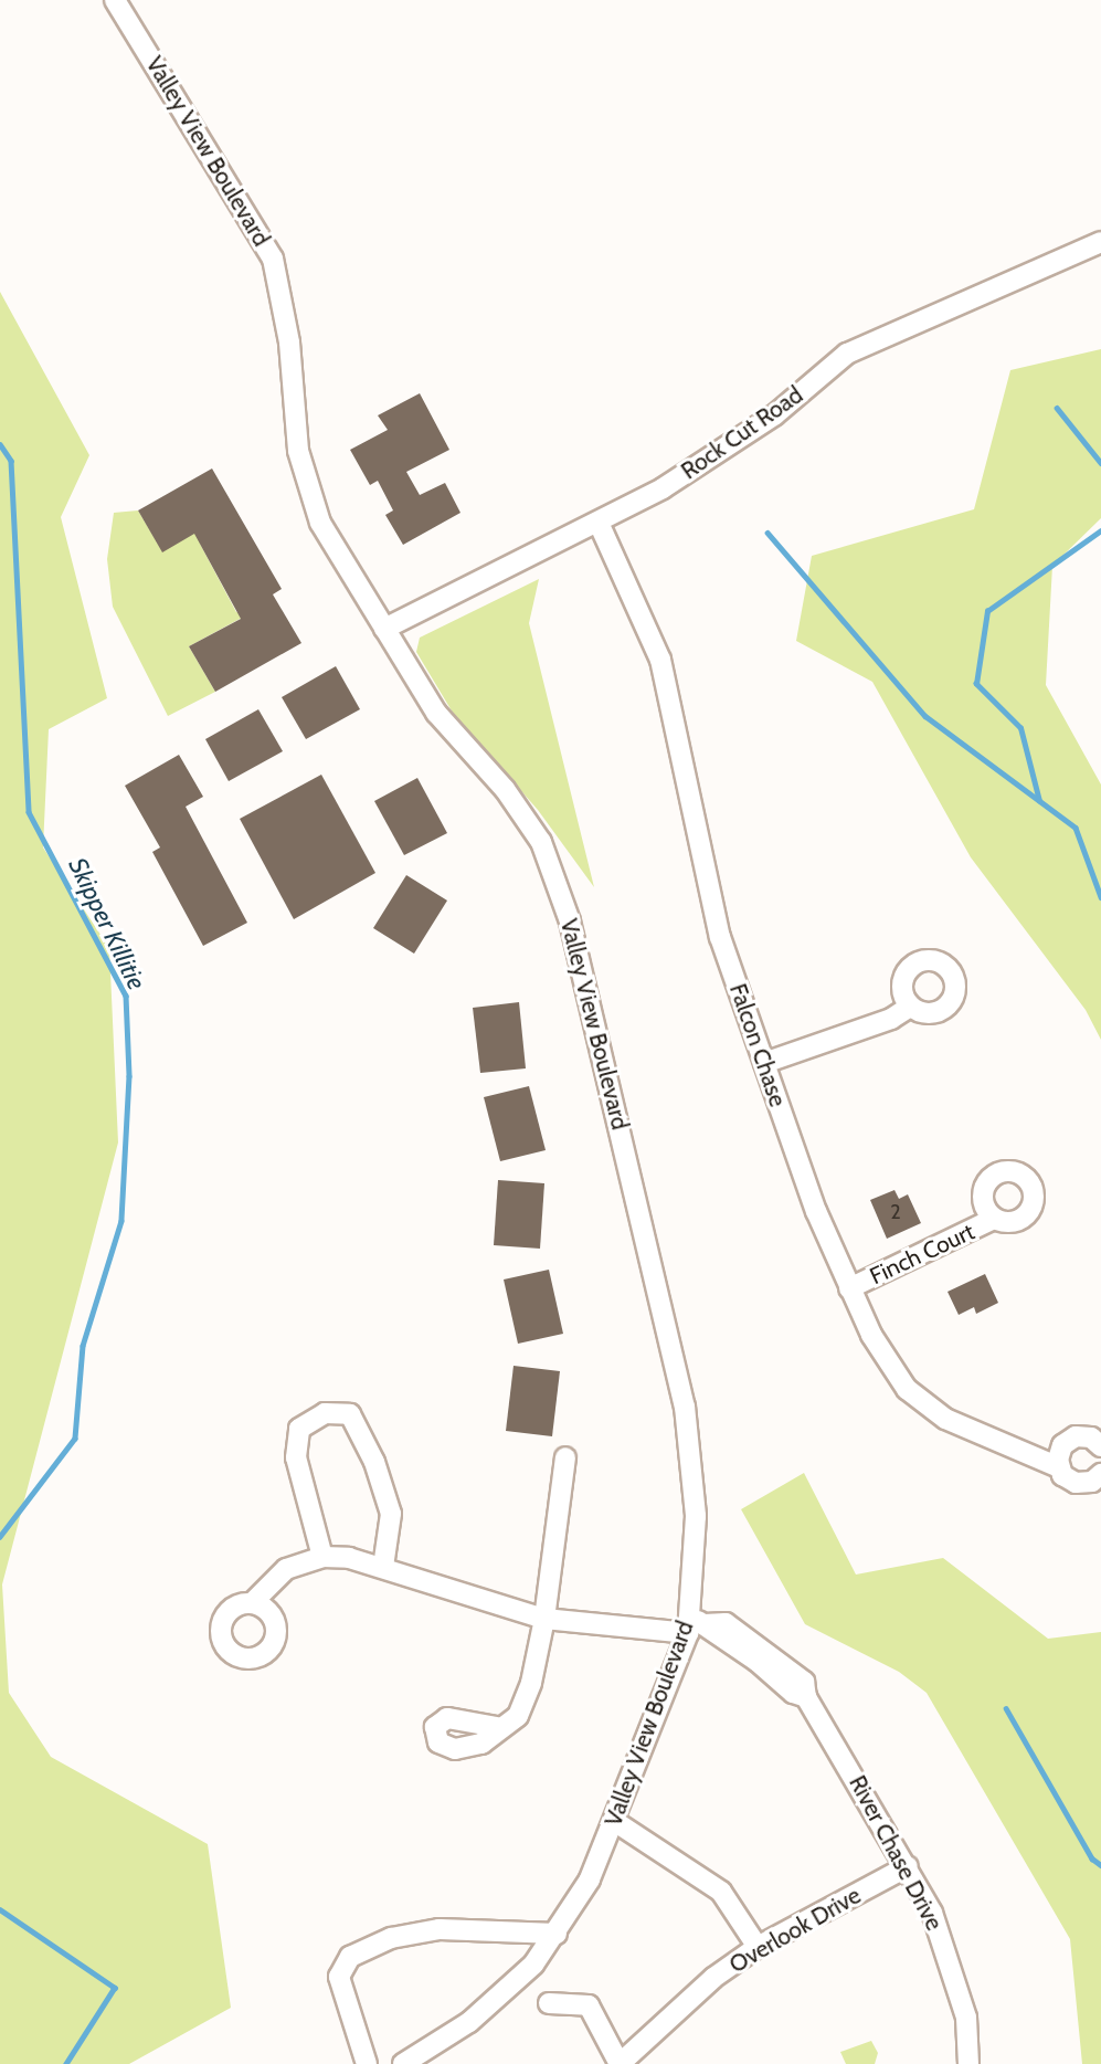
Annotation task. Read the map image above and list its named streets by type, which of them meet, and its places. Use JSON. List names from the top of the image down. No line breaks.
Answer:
{"streets":{"street":["Valley View Boulevard","Rock Cut Road","Falcon Chase","Finch Court","River Chase Drive","Overlook Drive"]},"crossings":[["Valley View Boulevard","Rock Cut Road"],["Valley View Boulevard","River Chase Drive"],["Rock Cut Road","Falcon Chase"],["Falcon Chase","Finch Court"],["River Chase Drive","Overlook Drive"]],"water":["Skipper Killitie"],"house_numbers":["2"]}
